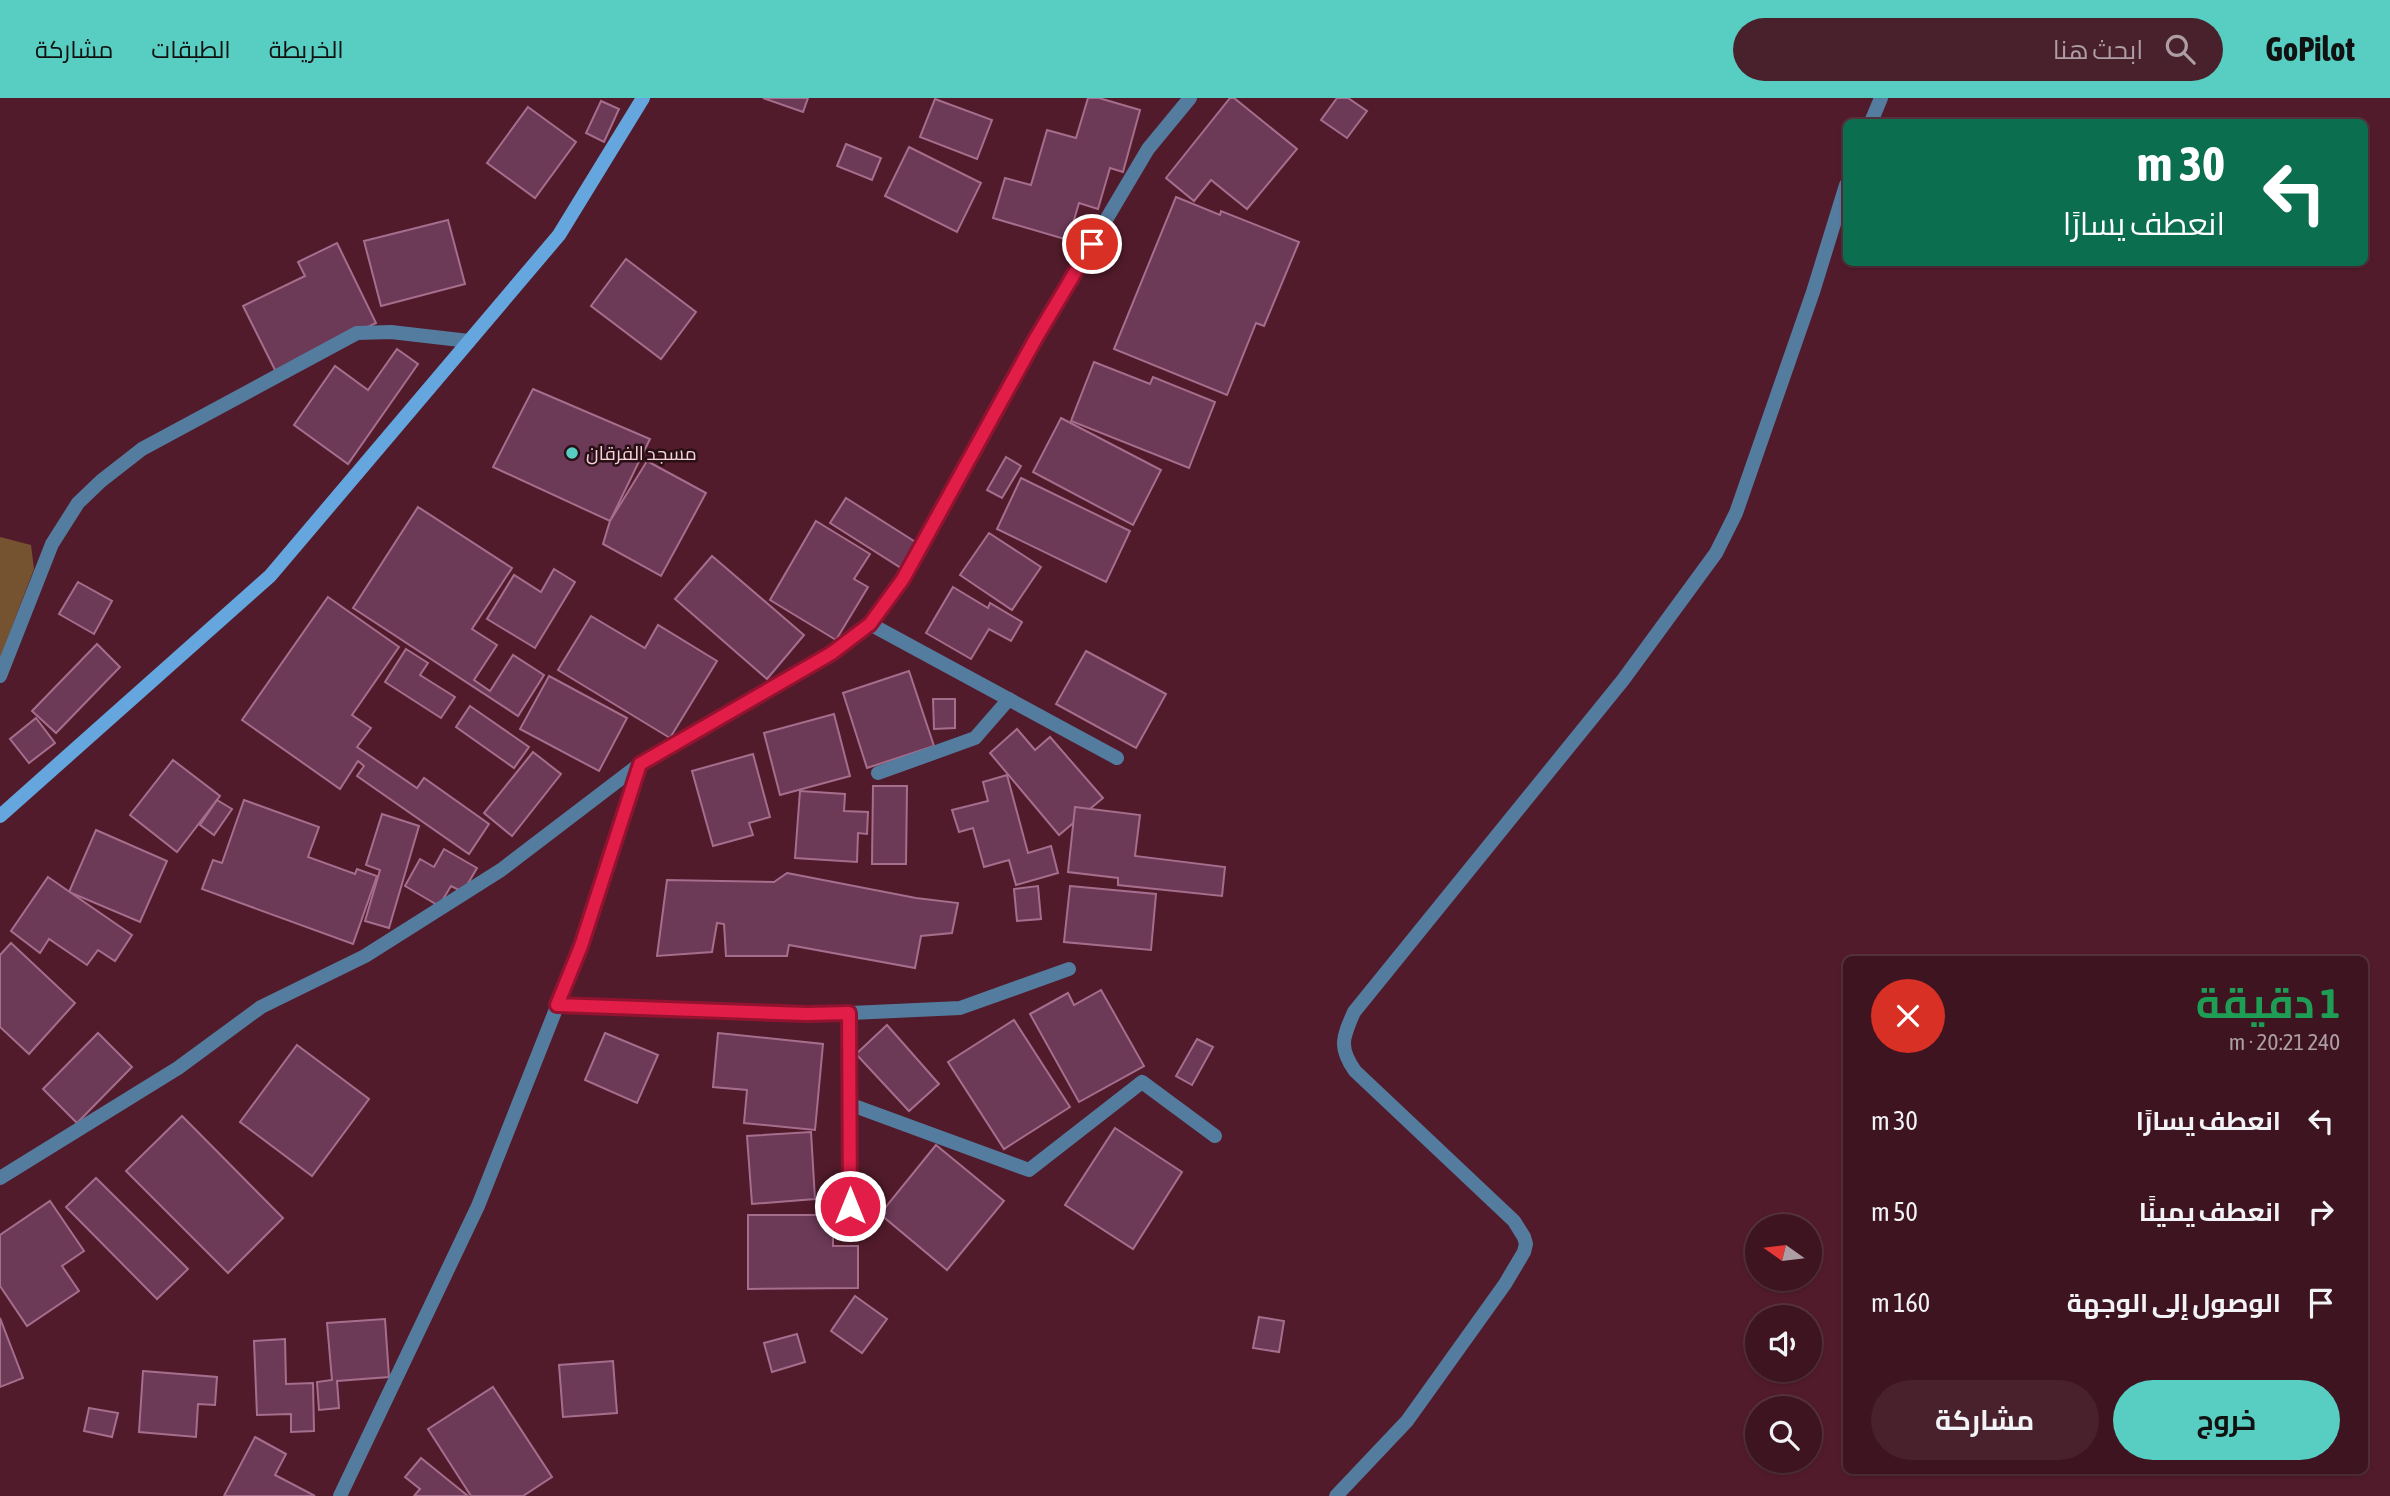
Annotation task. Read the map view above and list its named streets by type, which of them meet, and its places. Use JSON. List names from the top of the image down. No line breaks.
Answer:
{"places":["مسجد الفرقان"],"north":"left","page":{"header":"GoPilot","search":"ابحث هنا","nav":["الخريطة","الطبقات","مشاركة"],"turn":["30 m","انعطف يسارًا"],"heading":["1 دقيقة","240 m · 20:21"],"list":[{"name":"انعطف يسارًا","value":"30 m"},{"name":"انعطف يمينًا","value":"50 m"},{"name":"الوصول إلى الوجهة","value":"160 m"}],"buttons":["خروج","مشاركة"]}}
